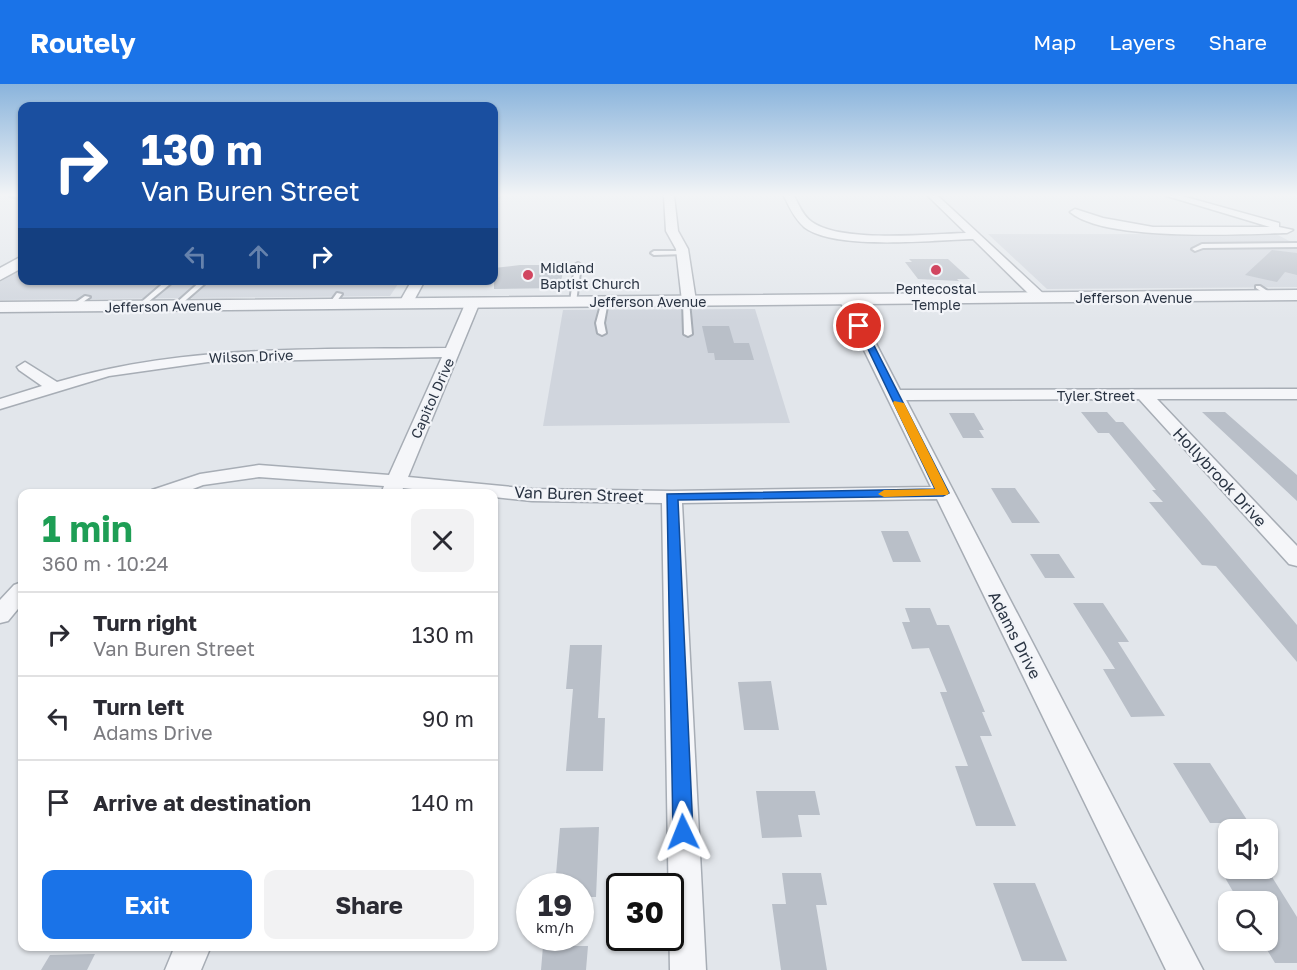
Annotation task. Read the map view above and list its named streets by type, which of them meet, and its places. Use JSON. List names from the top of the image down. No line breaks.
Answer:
{"streets":{"street":["Jefferson Avenue","Wilson Drive","Tyler Street","Capitol Drive","Hollybrook Drive","Van Buren Street","Adams Drive"]},"crossings":[["Jefferson Avenue","Capitol Drive"],["Jefferson Avenue","Adams Drive"],["Wilson Drive","Capitol Drive"],["Tyler Street","Hollybrook Drive"],["Tyler Street","Adams Drive"],["Capitol Drive","Van Buren Street"],["Van Buren Street","Adams Drive"]],"places":["Pentecostal Temple","Midland Baptist Church"],"page":{"header":"Routely","nav":["Map","Layers","Share"],"turn":["130 m","Van Buren Street"],"heading":["1 min","360 m · 10:24"],"list":[{"name":"Turn right","note":"Van Buren Street","value":"130 m"},{"name":"Turn left","note":"Adams Drive","value":"90 m"},{"name":"Arrive at destination","value":"140 m"}],"buttons":["Exit","Share"],"speed":"19 km/h","limit":"30"}}
